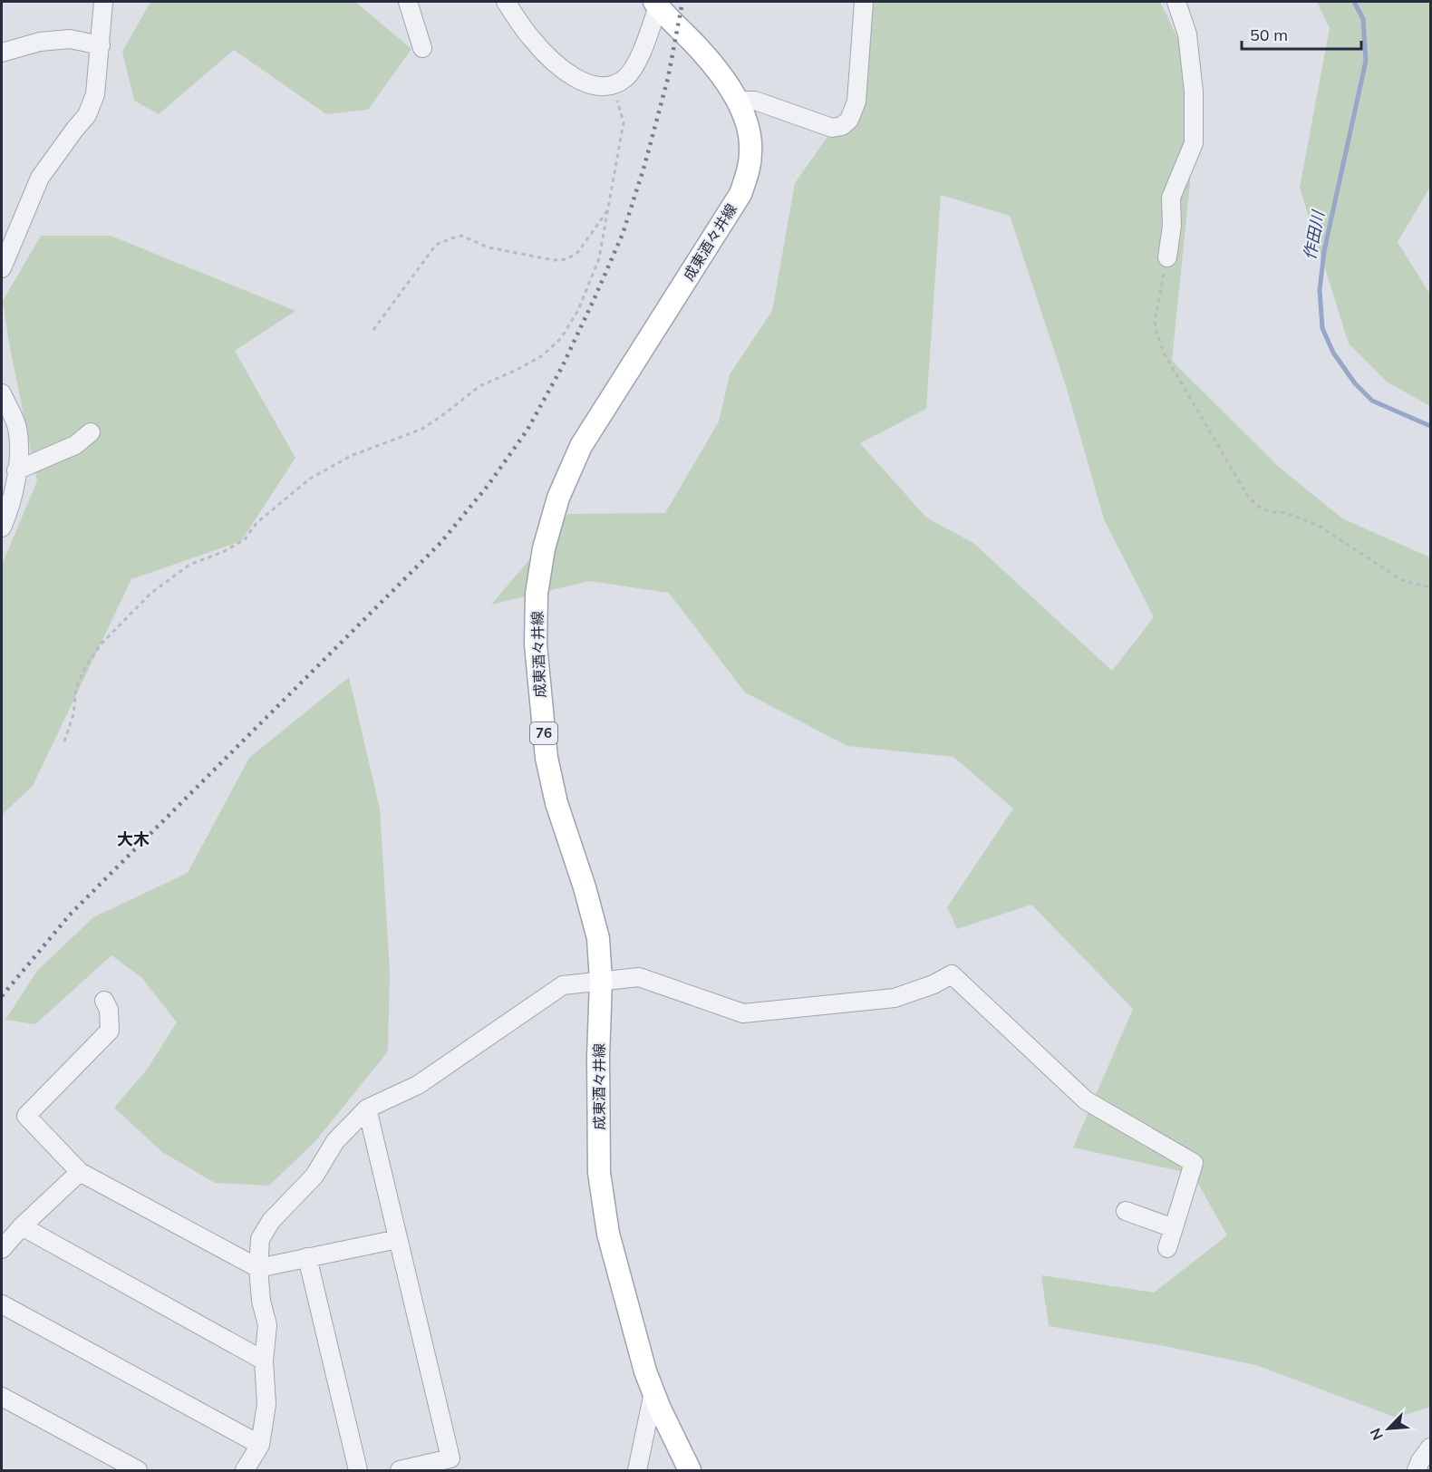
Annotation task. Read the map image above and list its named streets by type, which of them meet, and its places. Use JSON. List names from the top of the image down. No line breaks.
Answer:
{"streets":{"main road":["成東酒々井線","76"]},"districts":["大木"],"water":["作田川"],"scale_bar":"50 m","north":"bottom left"}
